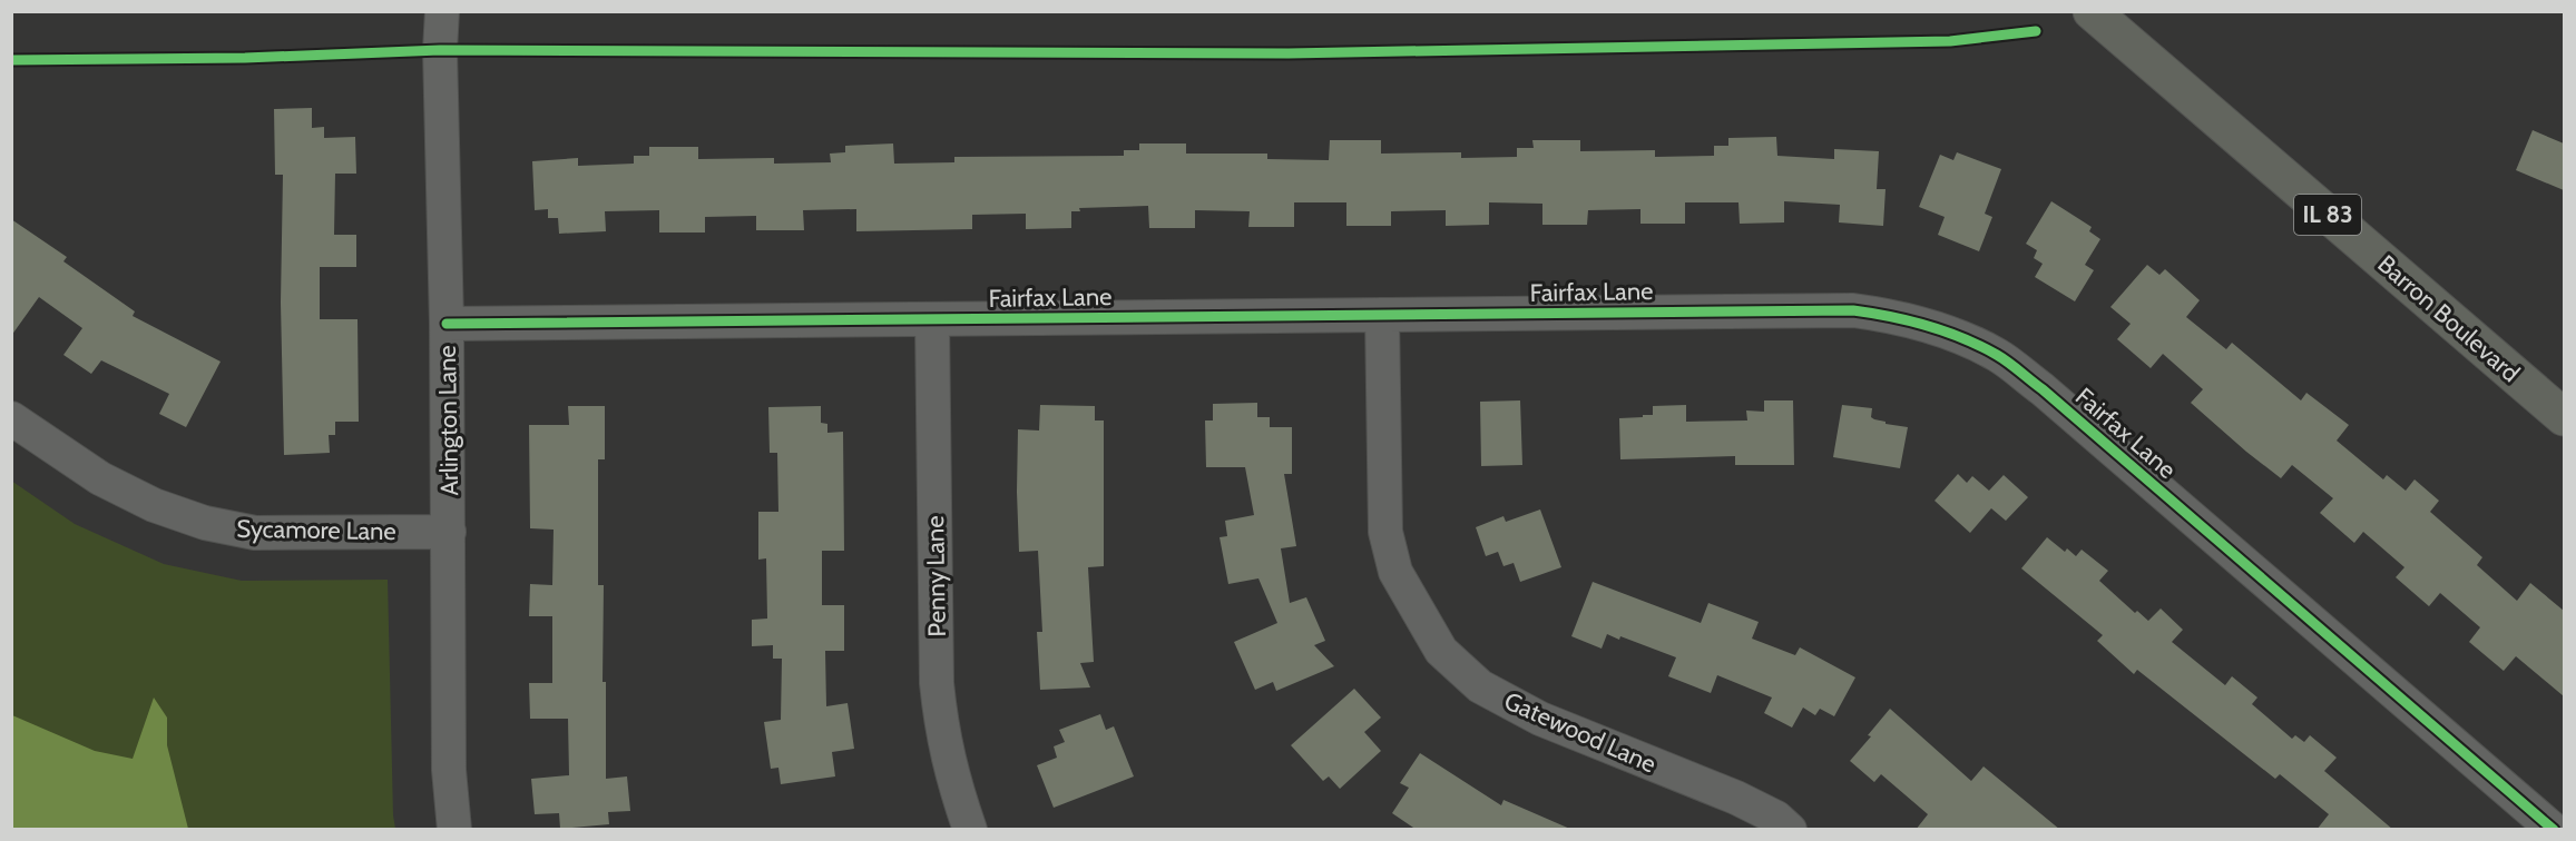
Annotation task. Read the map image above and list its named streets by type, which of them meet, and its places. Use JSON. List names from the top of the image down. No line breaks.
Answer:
{"streets":{"main road":["IL 83","Barron Boulevard"],"street":["Fairfax Lane","Arlington Lane","Sycamore Lane","Penny Lane","Gatewood Lane"]},"crossings":[["Fairfax Lane","Arlington Lane"],["Fairfax Lane","Penny Lane"],["Fairfax Lane","Gatewood Lane"],["Arlington Lane","Sycamore Lane"]]}
